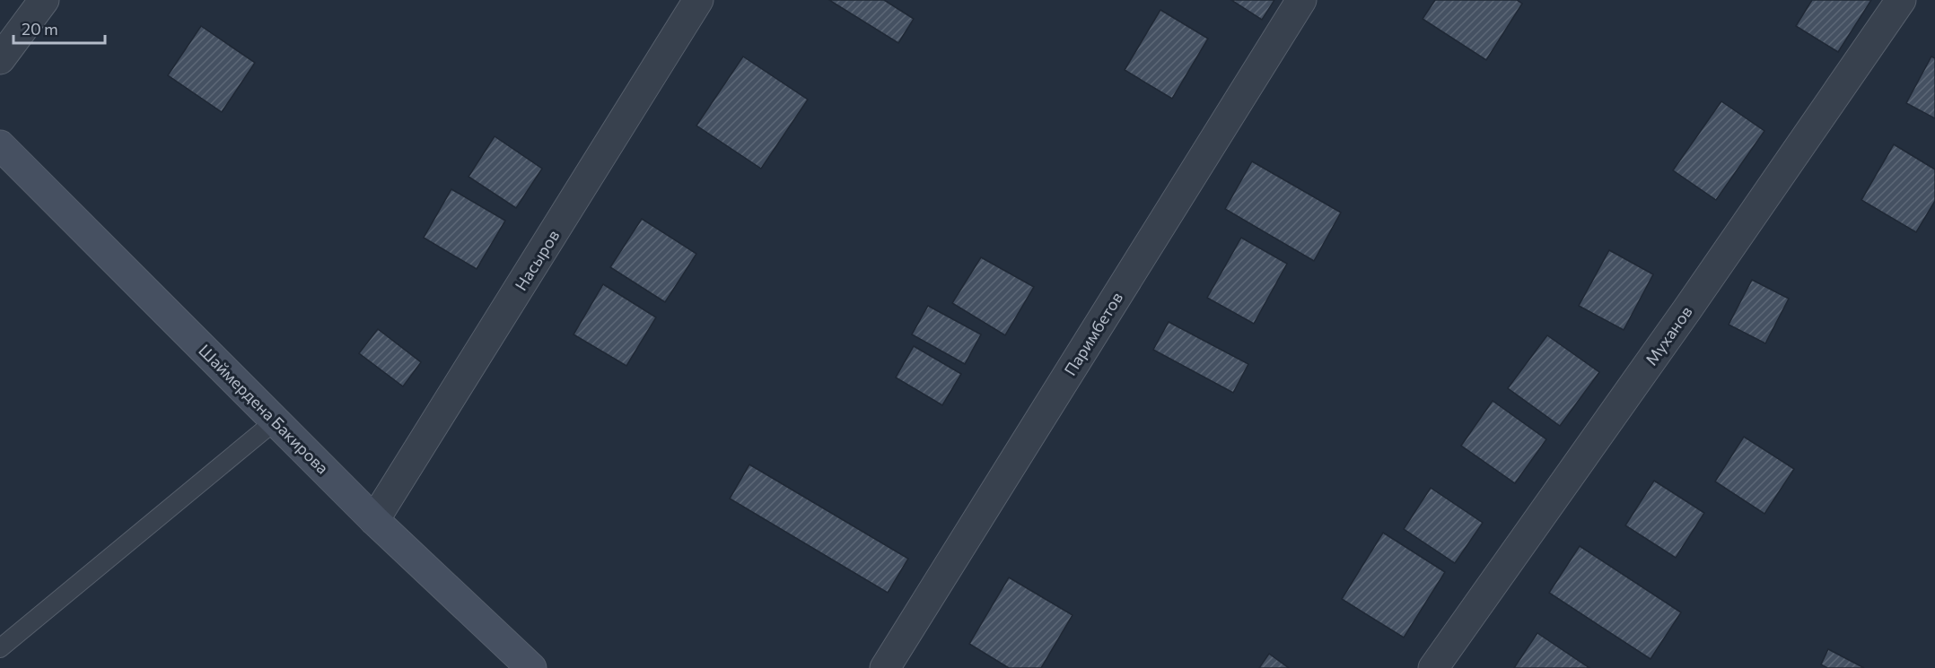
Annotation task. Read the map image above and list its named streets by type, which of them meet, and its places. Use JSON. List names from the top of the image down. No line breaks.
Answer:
{"streets":{"street":["Насыров","Паримбетов","Муханов","Шаймердена Бакирова"]},"crossings":[["Насыров","Шаймердена Бакирова"]],"scale_bar":"20 m"}
